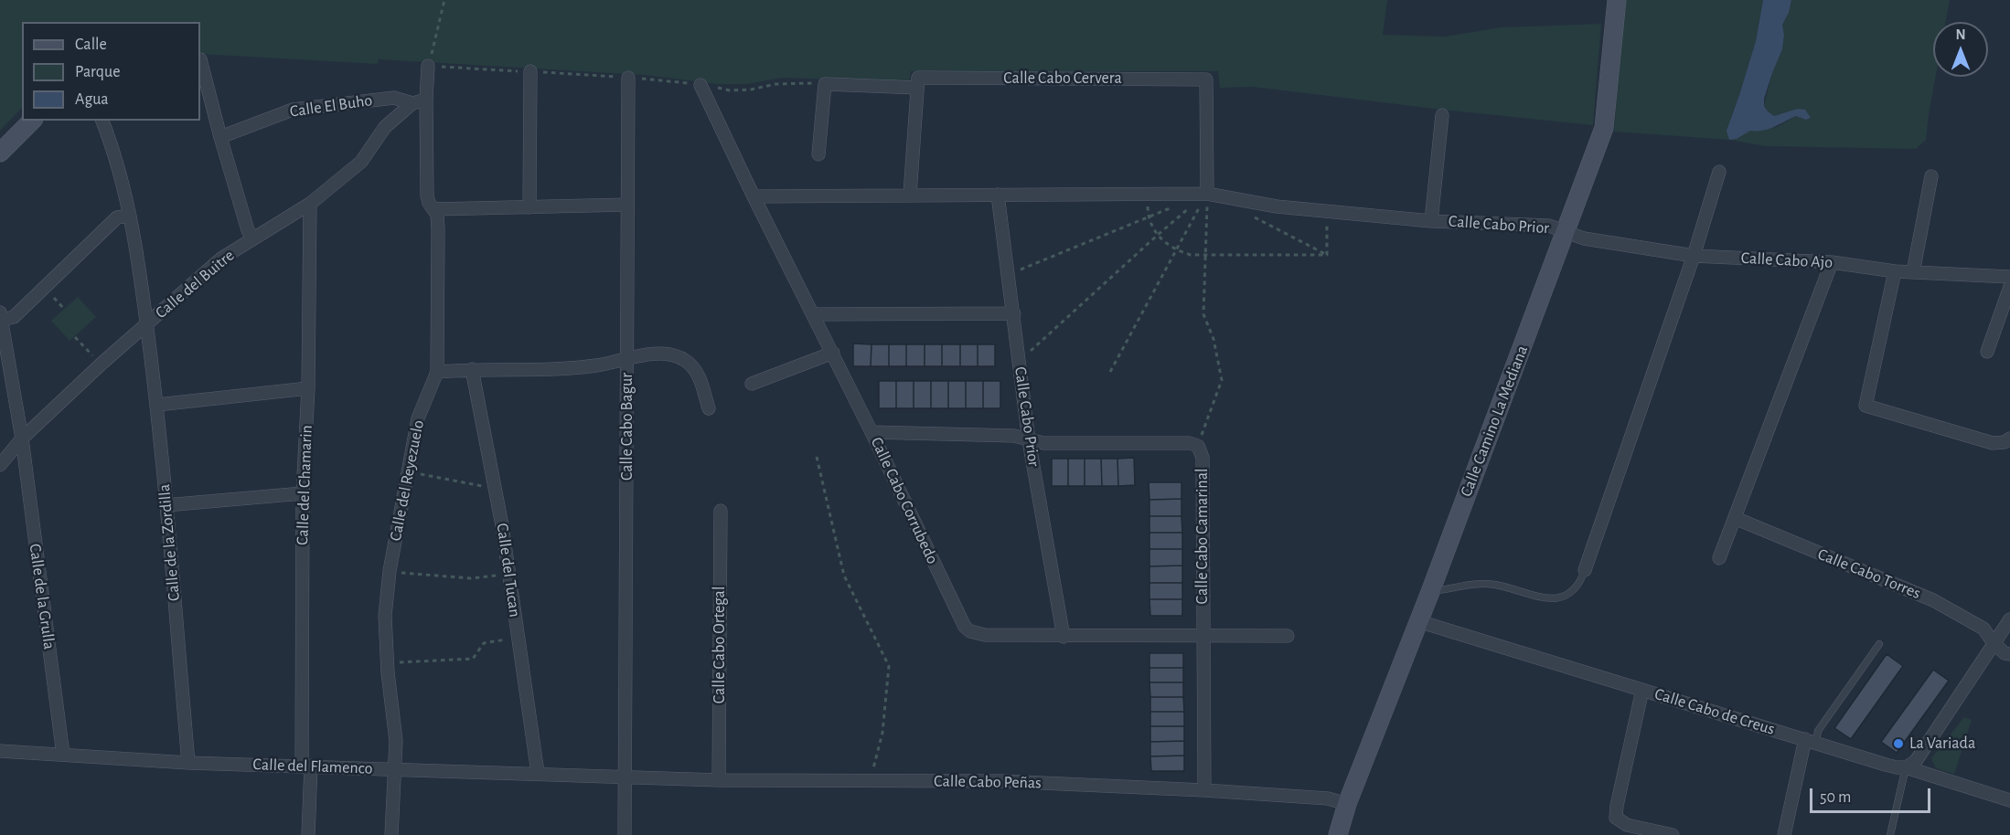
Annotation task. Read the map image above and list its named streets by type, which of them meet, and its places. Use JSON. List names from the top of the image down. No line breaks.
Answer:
{"streets":{"street":["Calle Cabo Cervera","Calle El Buho","Calle Cabo Prior","Calle Cabo Ajo","Calle del Buitre","Calle Camino La Mediana","Calle Cabo Bagur","Calle del Reyezuelo","Calle del Chamarin","Calle Cabo Corrubedo","Calle Cabo Camarinal","Calle de la Zordilla","Calle del Tucan","Calle Cabo Torres","Calle de la Grulla","Calle Cabo Ortegal","Calle Cabo de Creus","Calle del Flamenco","Calle Cabo Peñas"]},"crossings":[["Calle Cabo Cervera","Calle Cabo Prior"],["Calle El Buho","Calle del Buitre"],["Calle Cabo Prior","Calle Cabo Ajo"],["Calle Cabo Prior","Calle Camino La Mediana"],["Calle Cabo Prior","Calle Cabo Corrubedo"],["Calle Cabo Prior","Calle Cabo Camarinal"],["Calle Cabo Ajo","Calle Camino La Mediana"],["Calle del Buitre","Calle del Reyezuelo"],["Calle del Buitre","Calle del Chamarin"],["Calle del Buitre","Calle de la Zordilla"],["Calle del Buitre","Calle de la Grulla"],["Calle Camino La Mediana","Calle Cabo de Creus"],["Calle Camino La Mediana","Calle Cabo Peñas"],["Calle Cabo Bagur","Calle del Flamenco"],["Calle Cabo Bagur","Calle Cabo Peñas"],["Calle del Reyezuelo","Calle del Flamenco"],["Calle del Chamarin","Calle del Flamenco"],["Calle Cabo Corrubedo","Calle Cabo Camarinal"],["Calle Cabo Camarinal","Calle Cabo Peñas"],["Calle de la Zordilla","Calle del Flamenco"],["Calle del Tucan","Calle del Flamenco"],["Calle de la Grulla","Calle del Flamenco"],["Calle Cabo Ortegal","Calle Cabo Peñas"],["Calle del Flamenco","Calle Cabo Peñas"]],"places":["La Variada"],"legend":["Calle","Parque","Agua"],"scale_bar":"50 m","north":"top"}
